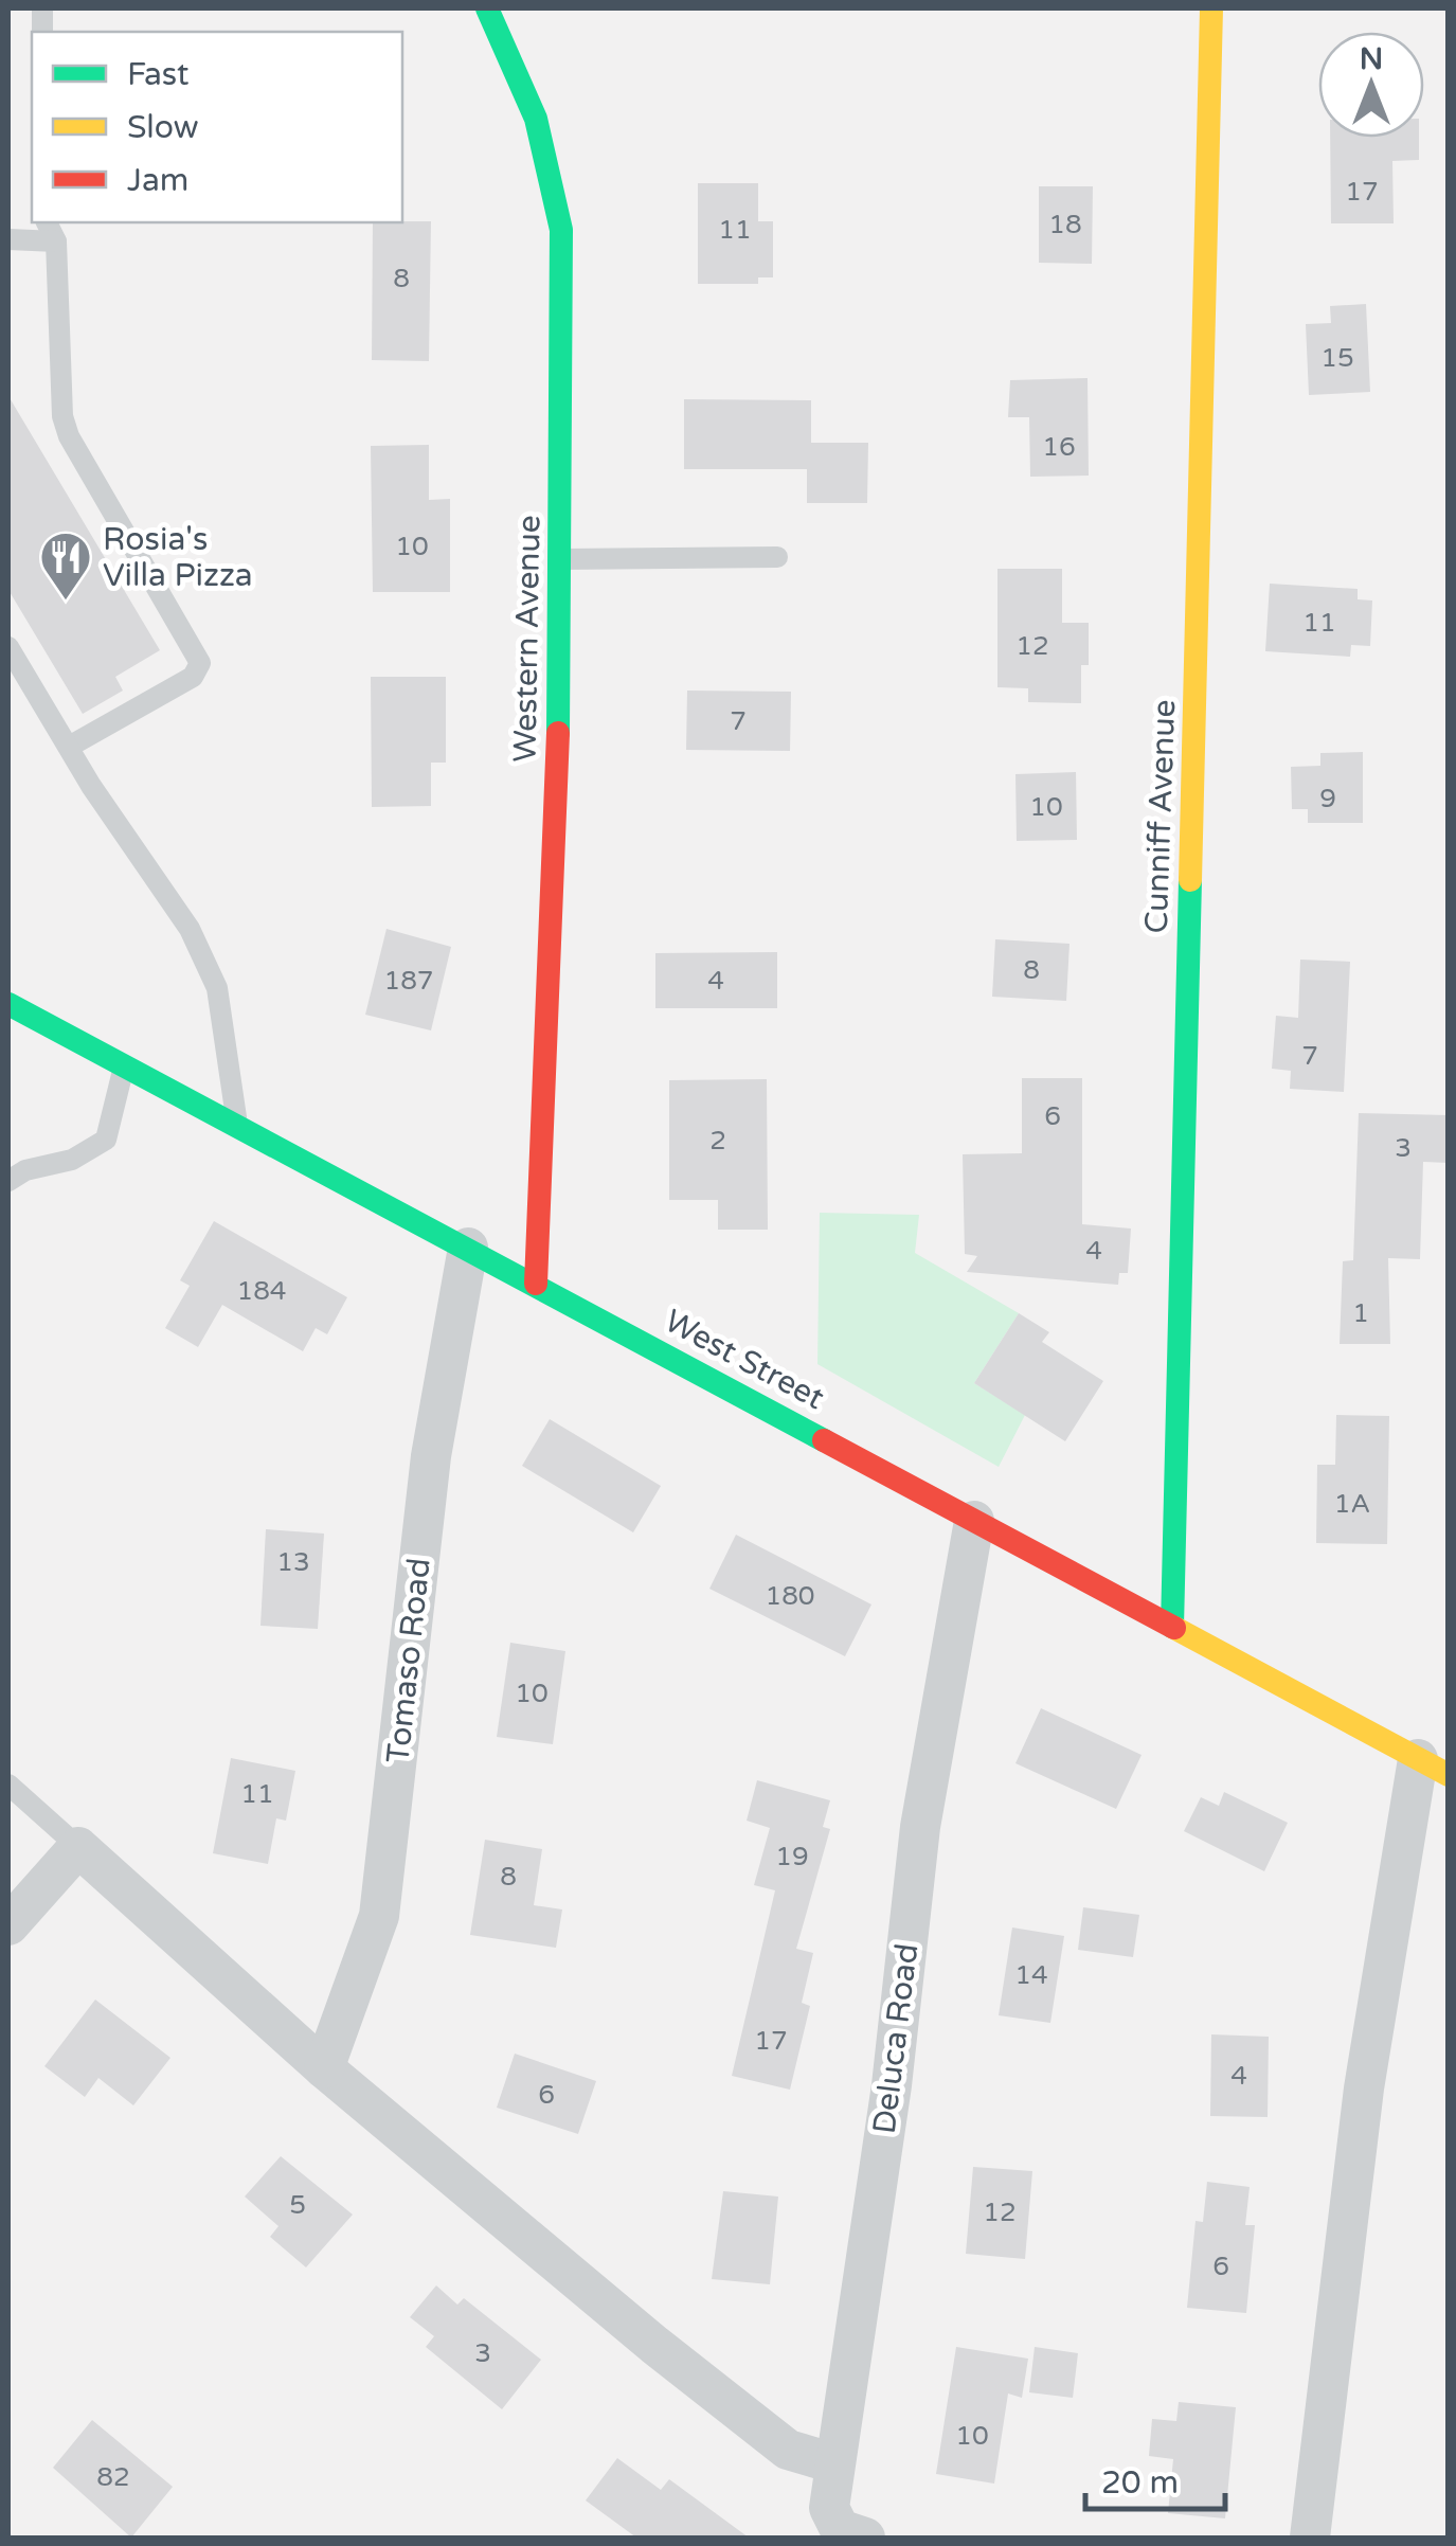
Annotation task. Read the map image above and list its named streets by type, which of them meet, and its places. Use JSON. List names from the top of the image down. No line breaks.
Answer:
{"streets":{"street":["Western Avenue","Cunniff Avenue","West Street","Tomaso Road","Deluca Road"]},"crossings":[["Western Avenue","West Street"],["Cunniff Avenue","West Street"],["West Street","Tomaso Road"],["West Street","Deluca Road"]],"places":{"restaurant":["Rosia's Villa Pizza"]},"house_numbers":["17","18","11","8","15","16","10","11","12","7","9","10","8","187","4","7","6","2","3","4","184","1","1A","13","180","10","11","19","8","14","17","4","6","5","12","6","3","10","82"],"legend":["Fast","Slow","Jam"],"scale_bar":"20 m","north":"top"}
